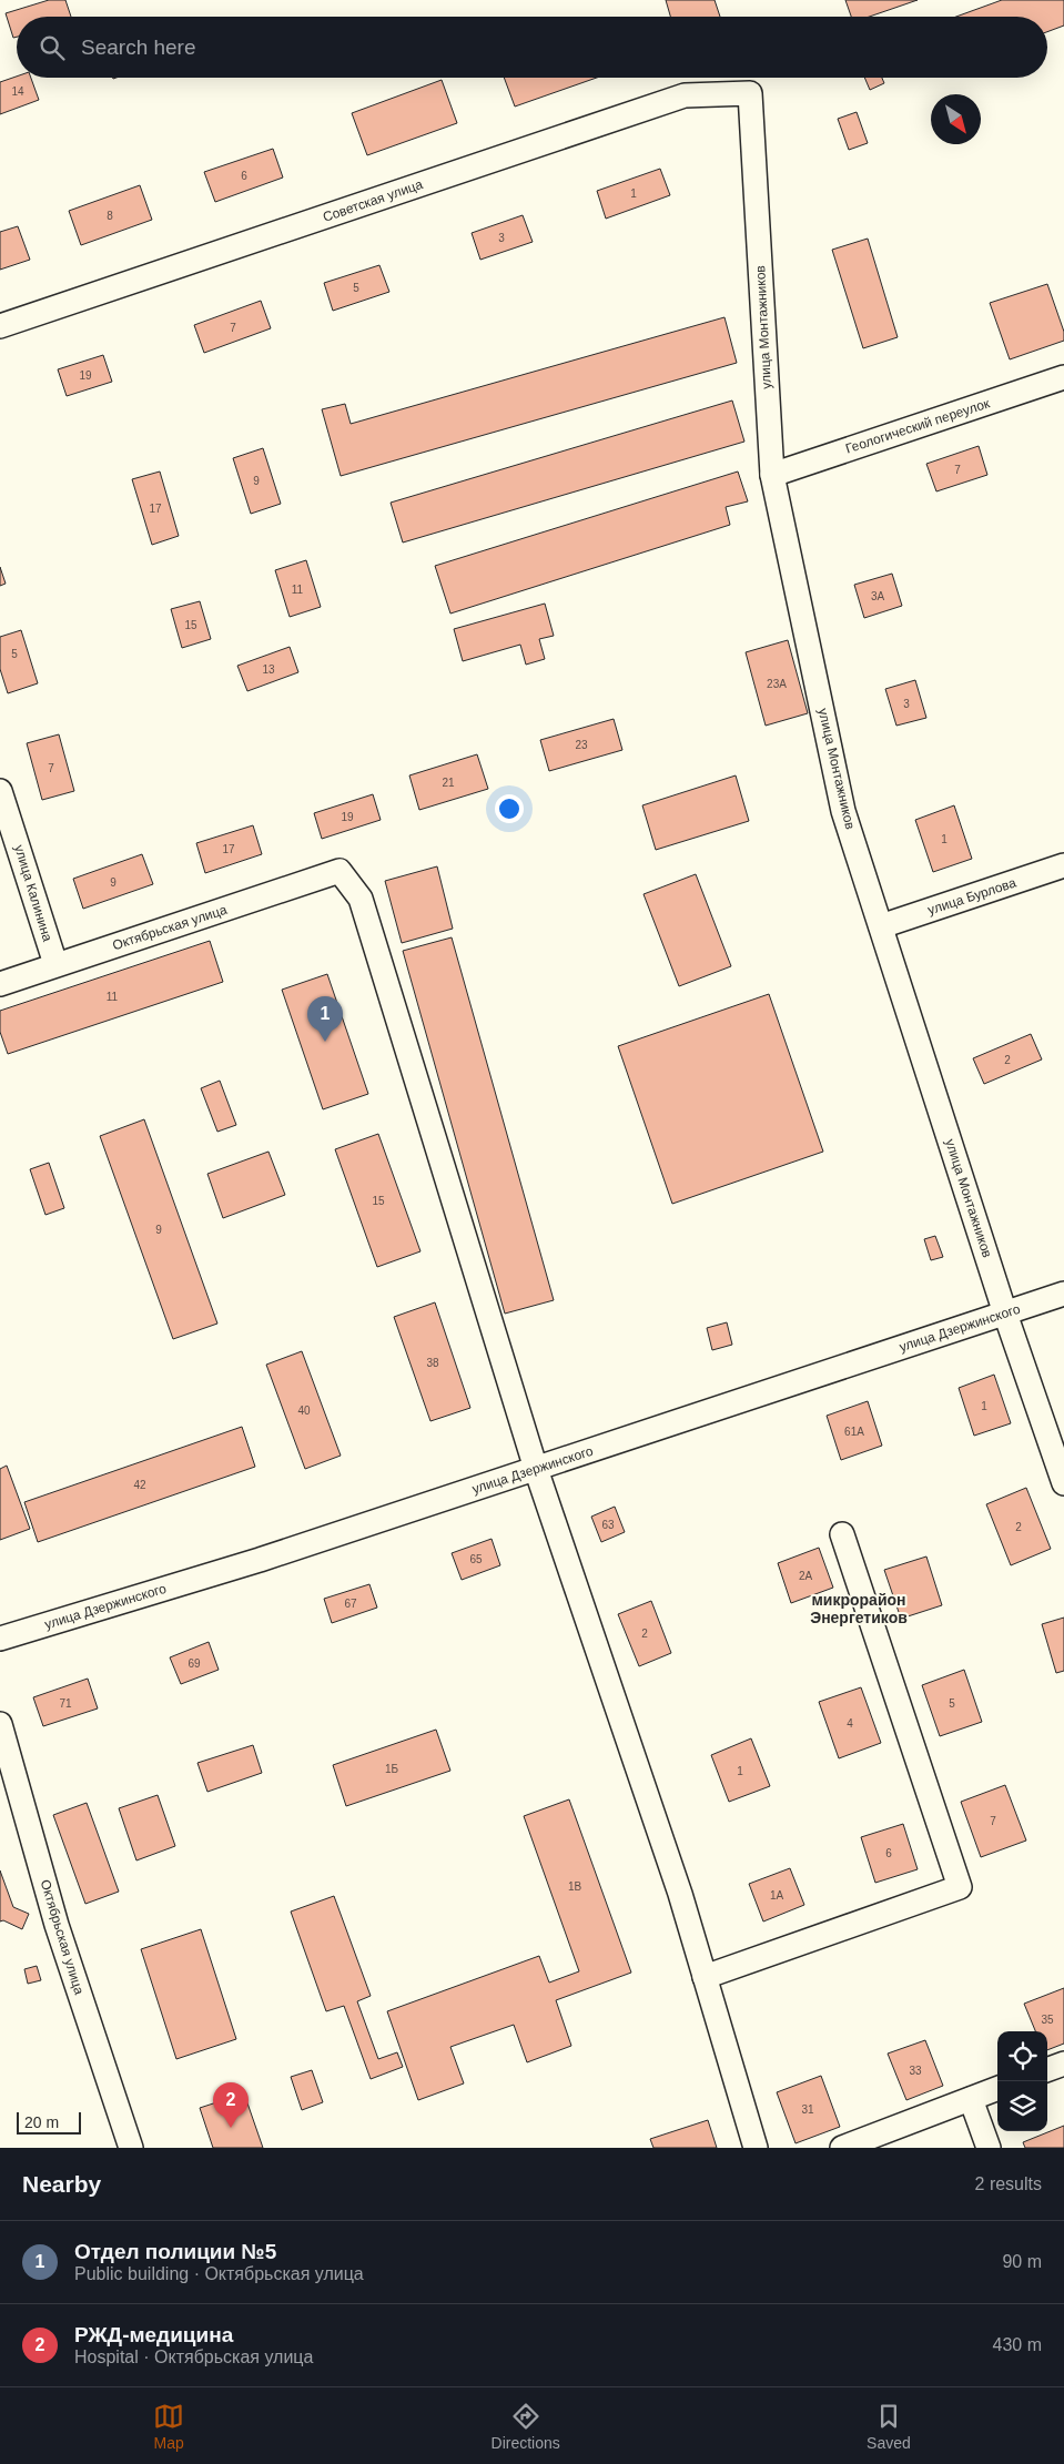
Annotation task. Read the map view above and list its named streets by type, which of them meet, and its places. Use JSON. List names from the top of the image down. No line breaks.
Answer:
{"streets":{"street":["Советская улица","улица Монтажников","Геологический переулок","улица Калинина","улица Бурлова","Октябрьская улица","улица Дзержинского"]},"crossings":[["Советская улица","улица Монтажников"],["улица Монтажников","Геологический переулок"],["улица Монтажников","улица Бурлова"],["улица Монтажников","улица Дзержинского"],["улица Калинина","Октябрьская улица"],["Октябрьская улица","улица Дзержинского"]],"districts":["микрорайон Энергетиков"],"house_numbers":["14","6","1","8","3","5","7","19","7","9","17","11","3А","15","5","13","23А","3","23","7","21","19","1","17","9","11","2","15","9","38","1","40","61А","42","63","2","65","2А","67","2","69","71","5","4","1Б","1","7","6","1В","1А","35","33","31"],"scale_bar":"20 m","north":"bottom right","page":{"search":"Search here","pins":["1","2"],"scale":"20 m","heading":["Nearby","2 results"],"list":[{"mark":"1","name":"Отдел полиции №5","note":"Public building · Октябрьская улица","value":"90 m"},{"mark":"2","name":"РЖД-медицина","note":"Hospital · Октябрьская улица","value":"430 m"}],"nav":["Map","Directions","Saved"]}}
